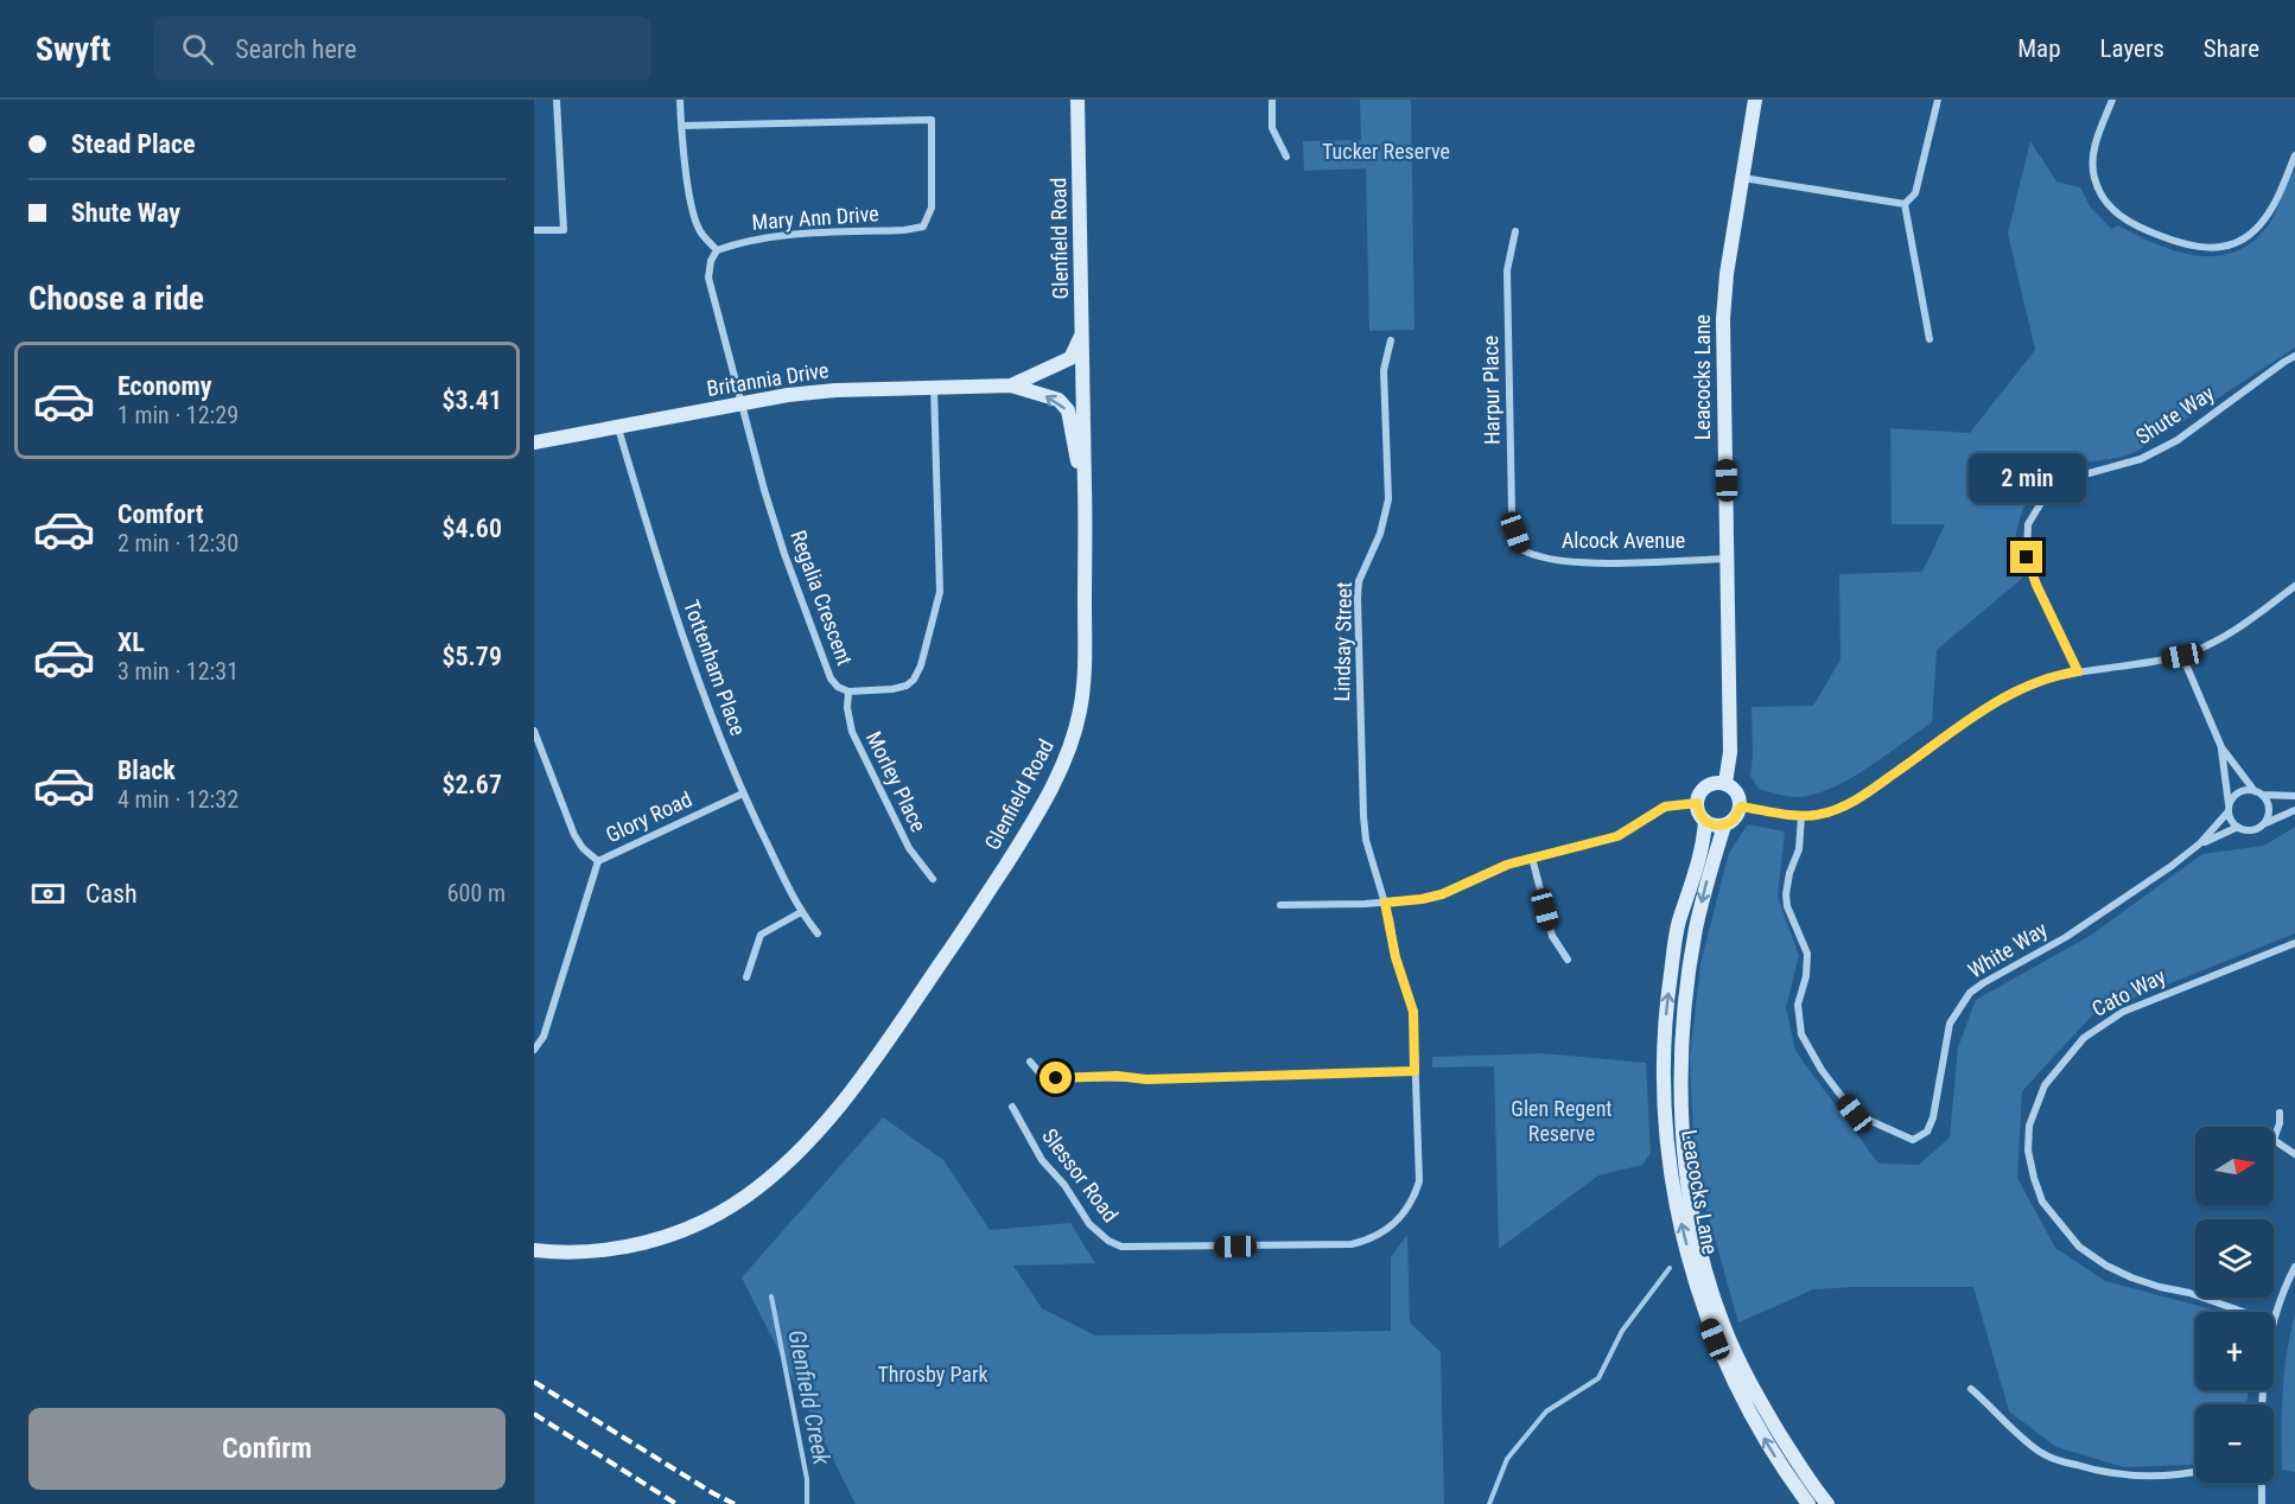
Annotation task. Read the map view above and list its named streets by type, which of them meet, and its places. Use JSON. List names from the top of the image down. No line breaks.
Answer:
{"streets":{"street":["Mary Ann Drive","Glenfield Road","Leacocks Lane","Britannia Drive","Harpur Place","Shute Way","Alcock Avenue","Regalia Crescent","Lindsay Street","Tottenham Place","Morley Place","Glory Road","White Way","Cato Way","Slessor Road"]},"crossings":[["Glenfield Road","Britannia Drive"],["Leacocks Lane","Alcock Avenue"],["Britannia Drive","Regalia Crescent"],["Britannia Drive","Tottenham Place"],["Harpur Place","Alcock Avenue"],["Regalia Crescent","Morley Place"],["Lindsay Street","Slessor Road"],["Tottenham Place","Glory Road"]],"water":["Glenfield Creek"],"parks":["Tucker Reserve","Glen Regent Reserve","Throsby Park"],"north":"right","page":{"header":"Swyft","search":"Search here","nav":["Map","Layers","Share"],"banner":["Stead Place","Shute Way"],"heading":"Choose a ride","list":[{"name":"Economy","note":"1 min · 12:29","value":"$3.41"},{"name":"Comfort","note":"2 min · 12:30","value":"$4.60"},{"name":"XL","note":"3 min · 12:31","value":"$5.79"},{"name":"Black","note":"4 min · 12:32","value":"$2.67"}],"bubble":"2 min","pay":["Cash","600 m"],"map_buttons":["+","−"],"buttons":"Confirm"}}
